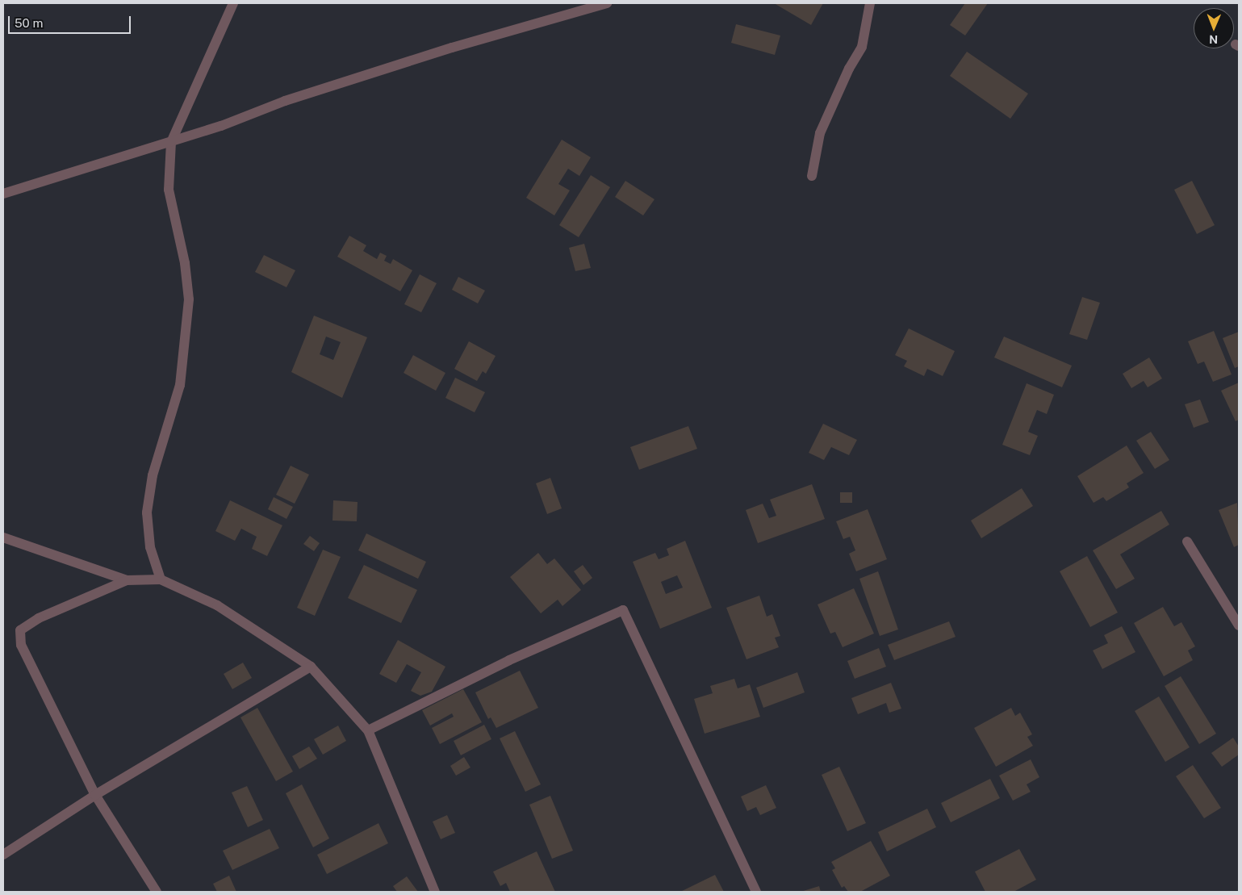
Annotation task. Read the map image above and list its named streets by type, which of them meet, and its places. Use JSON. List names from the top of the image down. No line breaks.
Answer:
{"scale_bar":"50 m","north":"bottom"}
